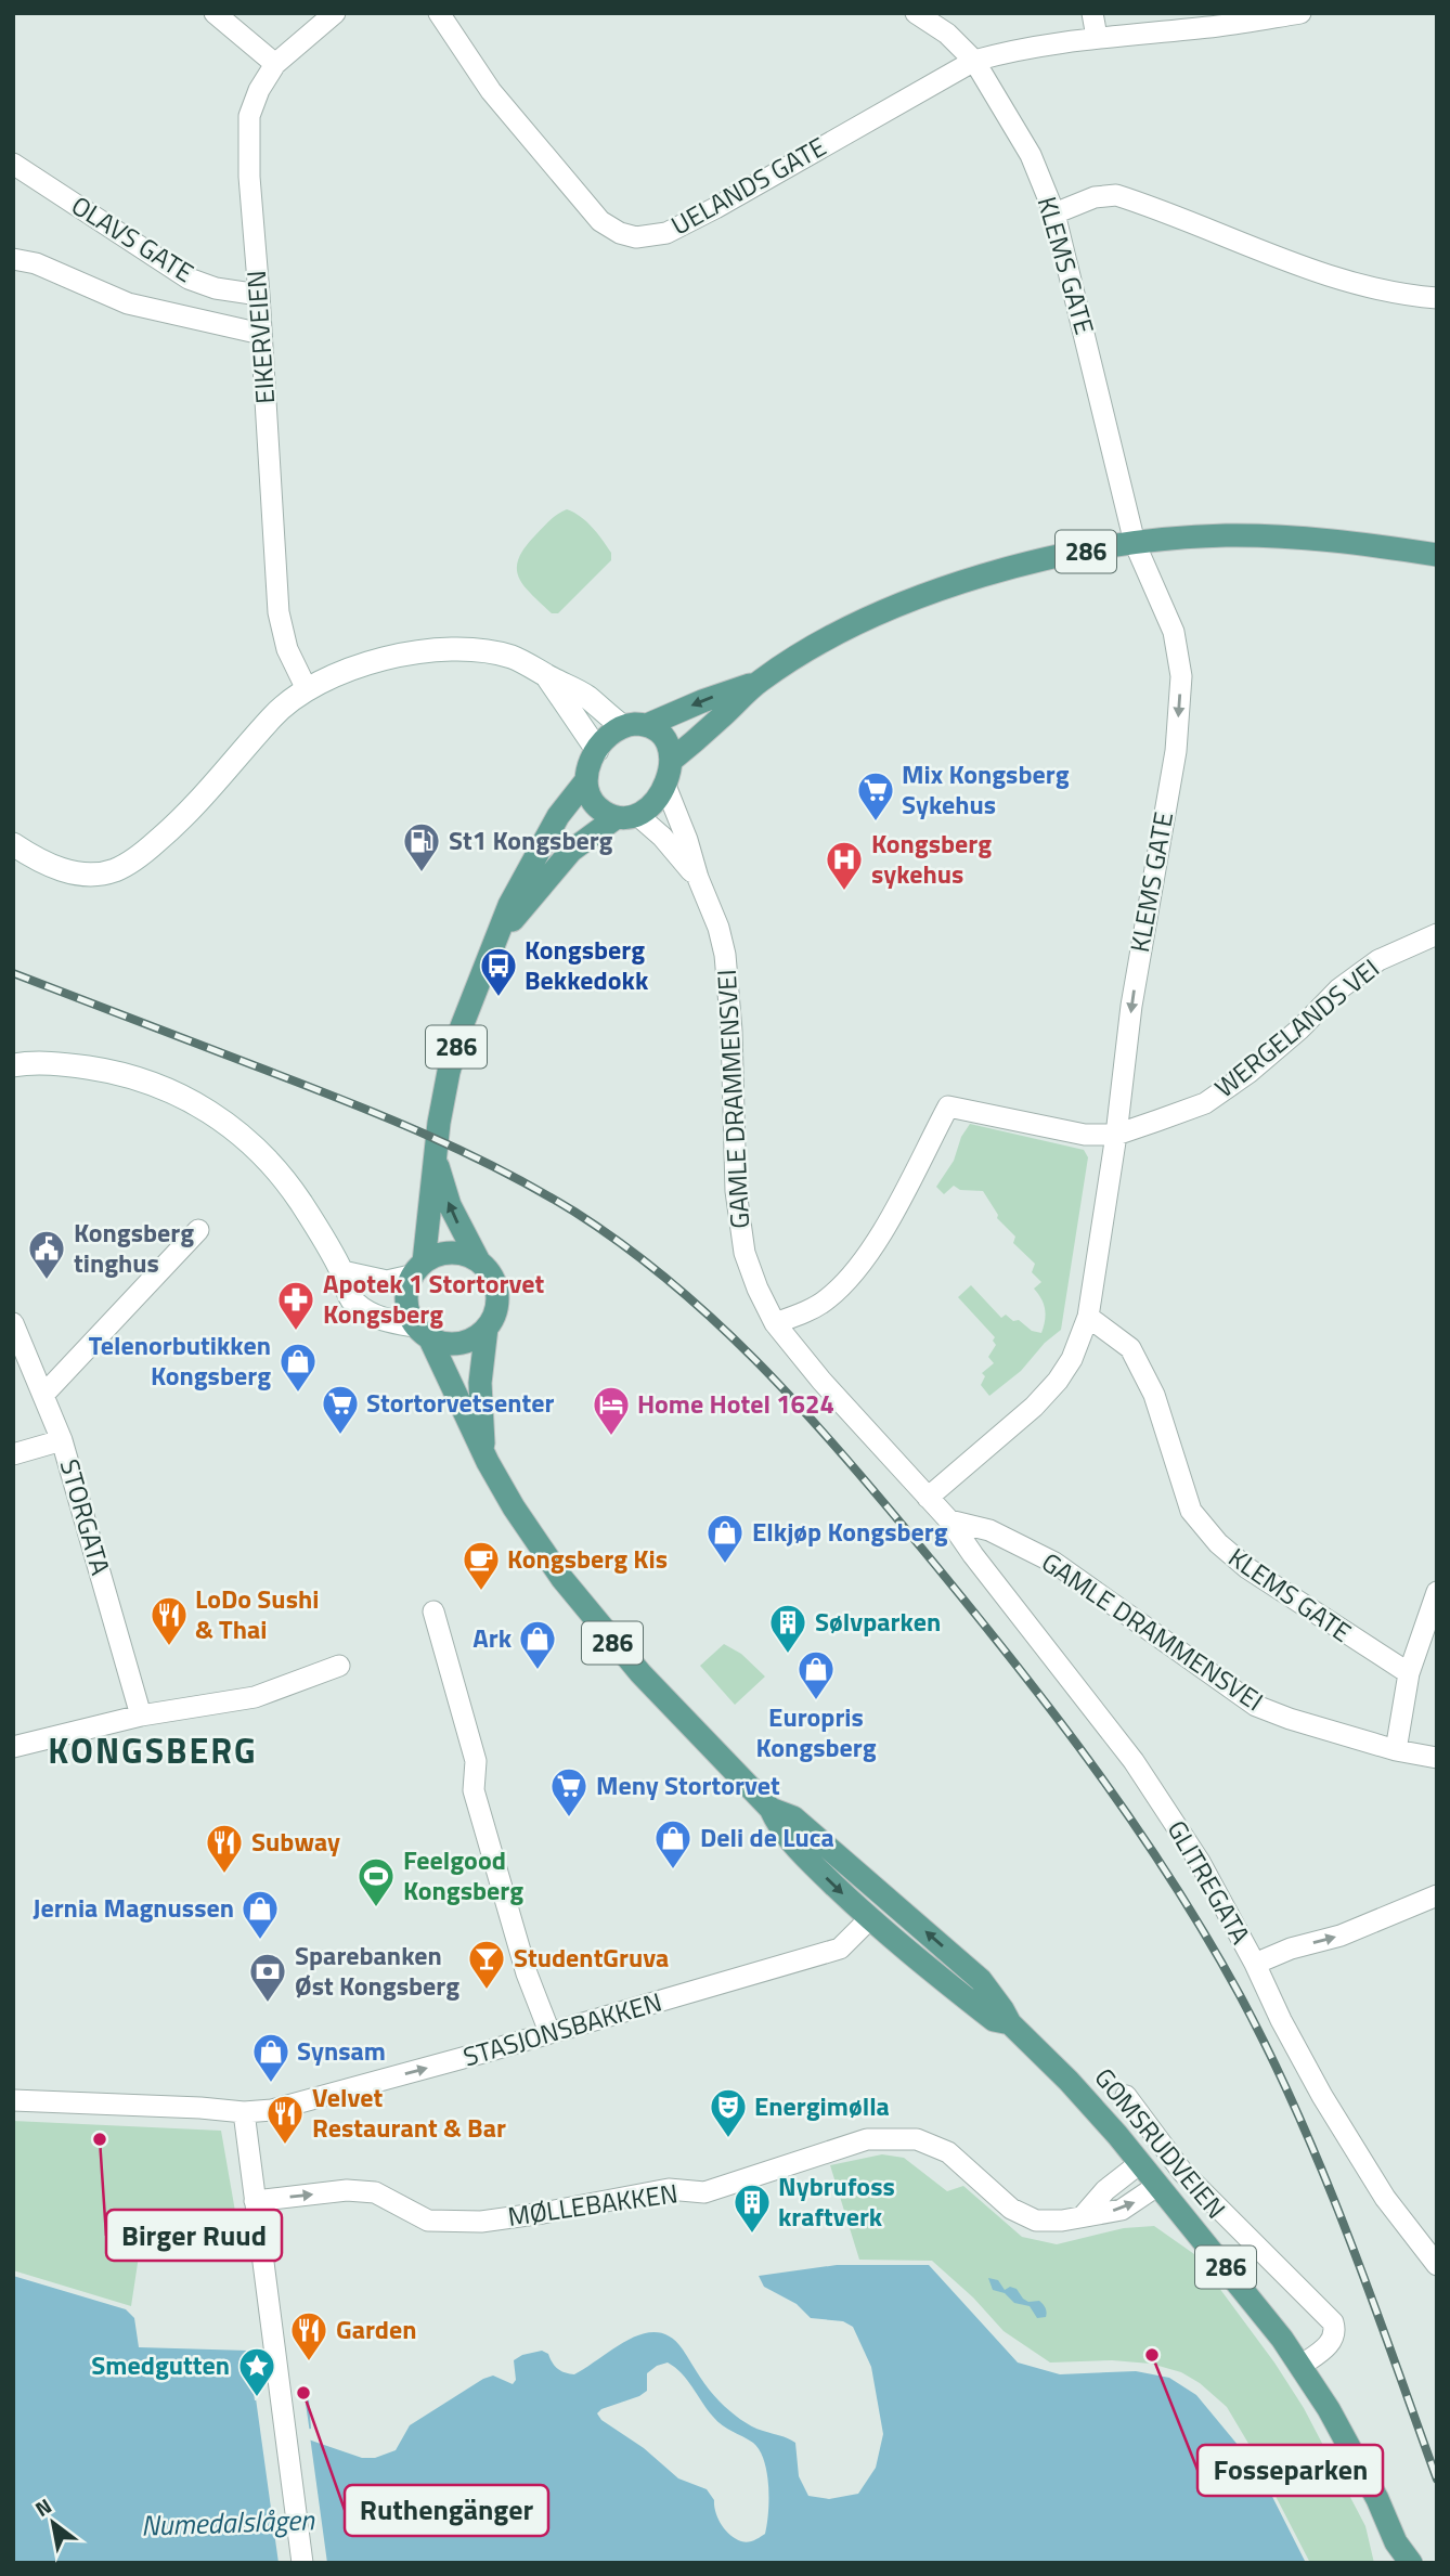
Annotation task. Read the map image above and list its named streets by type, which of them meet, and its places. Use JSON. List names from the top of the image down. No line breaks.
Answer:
{"streets":{"main road":["286","GOMSRUDVEIEN"],"street":["UELANDS GATE","OLAVS GATE","KLEMS GATE","EIKERVEIEN","WERGELANDS VEI","GAMLE DRAMMENSVEI","STORGATA","GLITREGATA","STASJONSBAKKEN","MØLLEBAKKEN"]},"crossings":[["UELANDS GATE","KLEMS GATE"],["OLAVS GATE","EIKERVEIEN"],["KLEMS GATE","286"],["KLEMS GATE","WERGELANDS VEI"],["286","GAMLE DRAMMENSVEI"],["286","GOMSRUDVEIEN"],["WERGELANDS VEI","GAMLE DRAMMENSVEI"],["GAMLE DRAMMENSVEI","GLITREGATA"],["STASJONSBAKKEN","GOMSRUDVEIEN"],["GOMSRUDVEIEN","MØLLEBAKKEN"]],"one_way":["STASJONSBAKKEN","MØLLEBAKKEN"],"districts":["KONGSBERG"],"water":["Numedalslågen"],"places":{"supermarket":["Mix Kongsberg Sykehus","Stortorvetsenter","Meny Stortorvet"],"fuel station":["St1 Kongsberg"],"hospital":["Kongsberg sykehus"],"bus stop":["Kongsberg Bekkedokk"],"public building":["Kongsberg tinghus"],"pharmacy":["Apotek 1 Stortorvet Kongsberg"],"shop":["Telenorbutikken Kongsberg","Elkjøp Kongsberg","Ark","Europris Kongsberg","Deli de Luca","Jernia Magnussen","Synsam"],"hotel":["Home Hotel 1624"],"cafe":["Kongsberg Kis"],"restaurant":["LoDo Sushi & Thai","Subway","Velvet Restaurant & Bar","Garden"],"building":["Sølvparken","Nybrufoss kraftverk"],"sports":["Feelgood Kongsberg"],"bar":["StudentGruva"],"bank":["Sparebanken Øst Kongsberg"],"theatre":["Energimølla"],"other":["Birger Ruud","Fosseparken","Ruthengänger"],"place":["Smedgutten"]},"north":"top left"}
